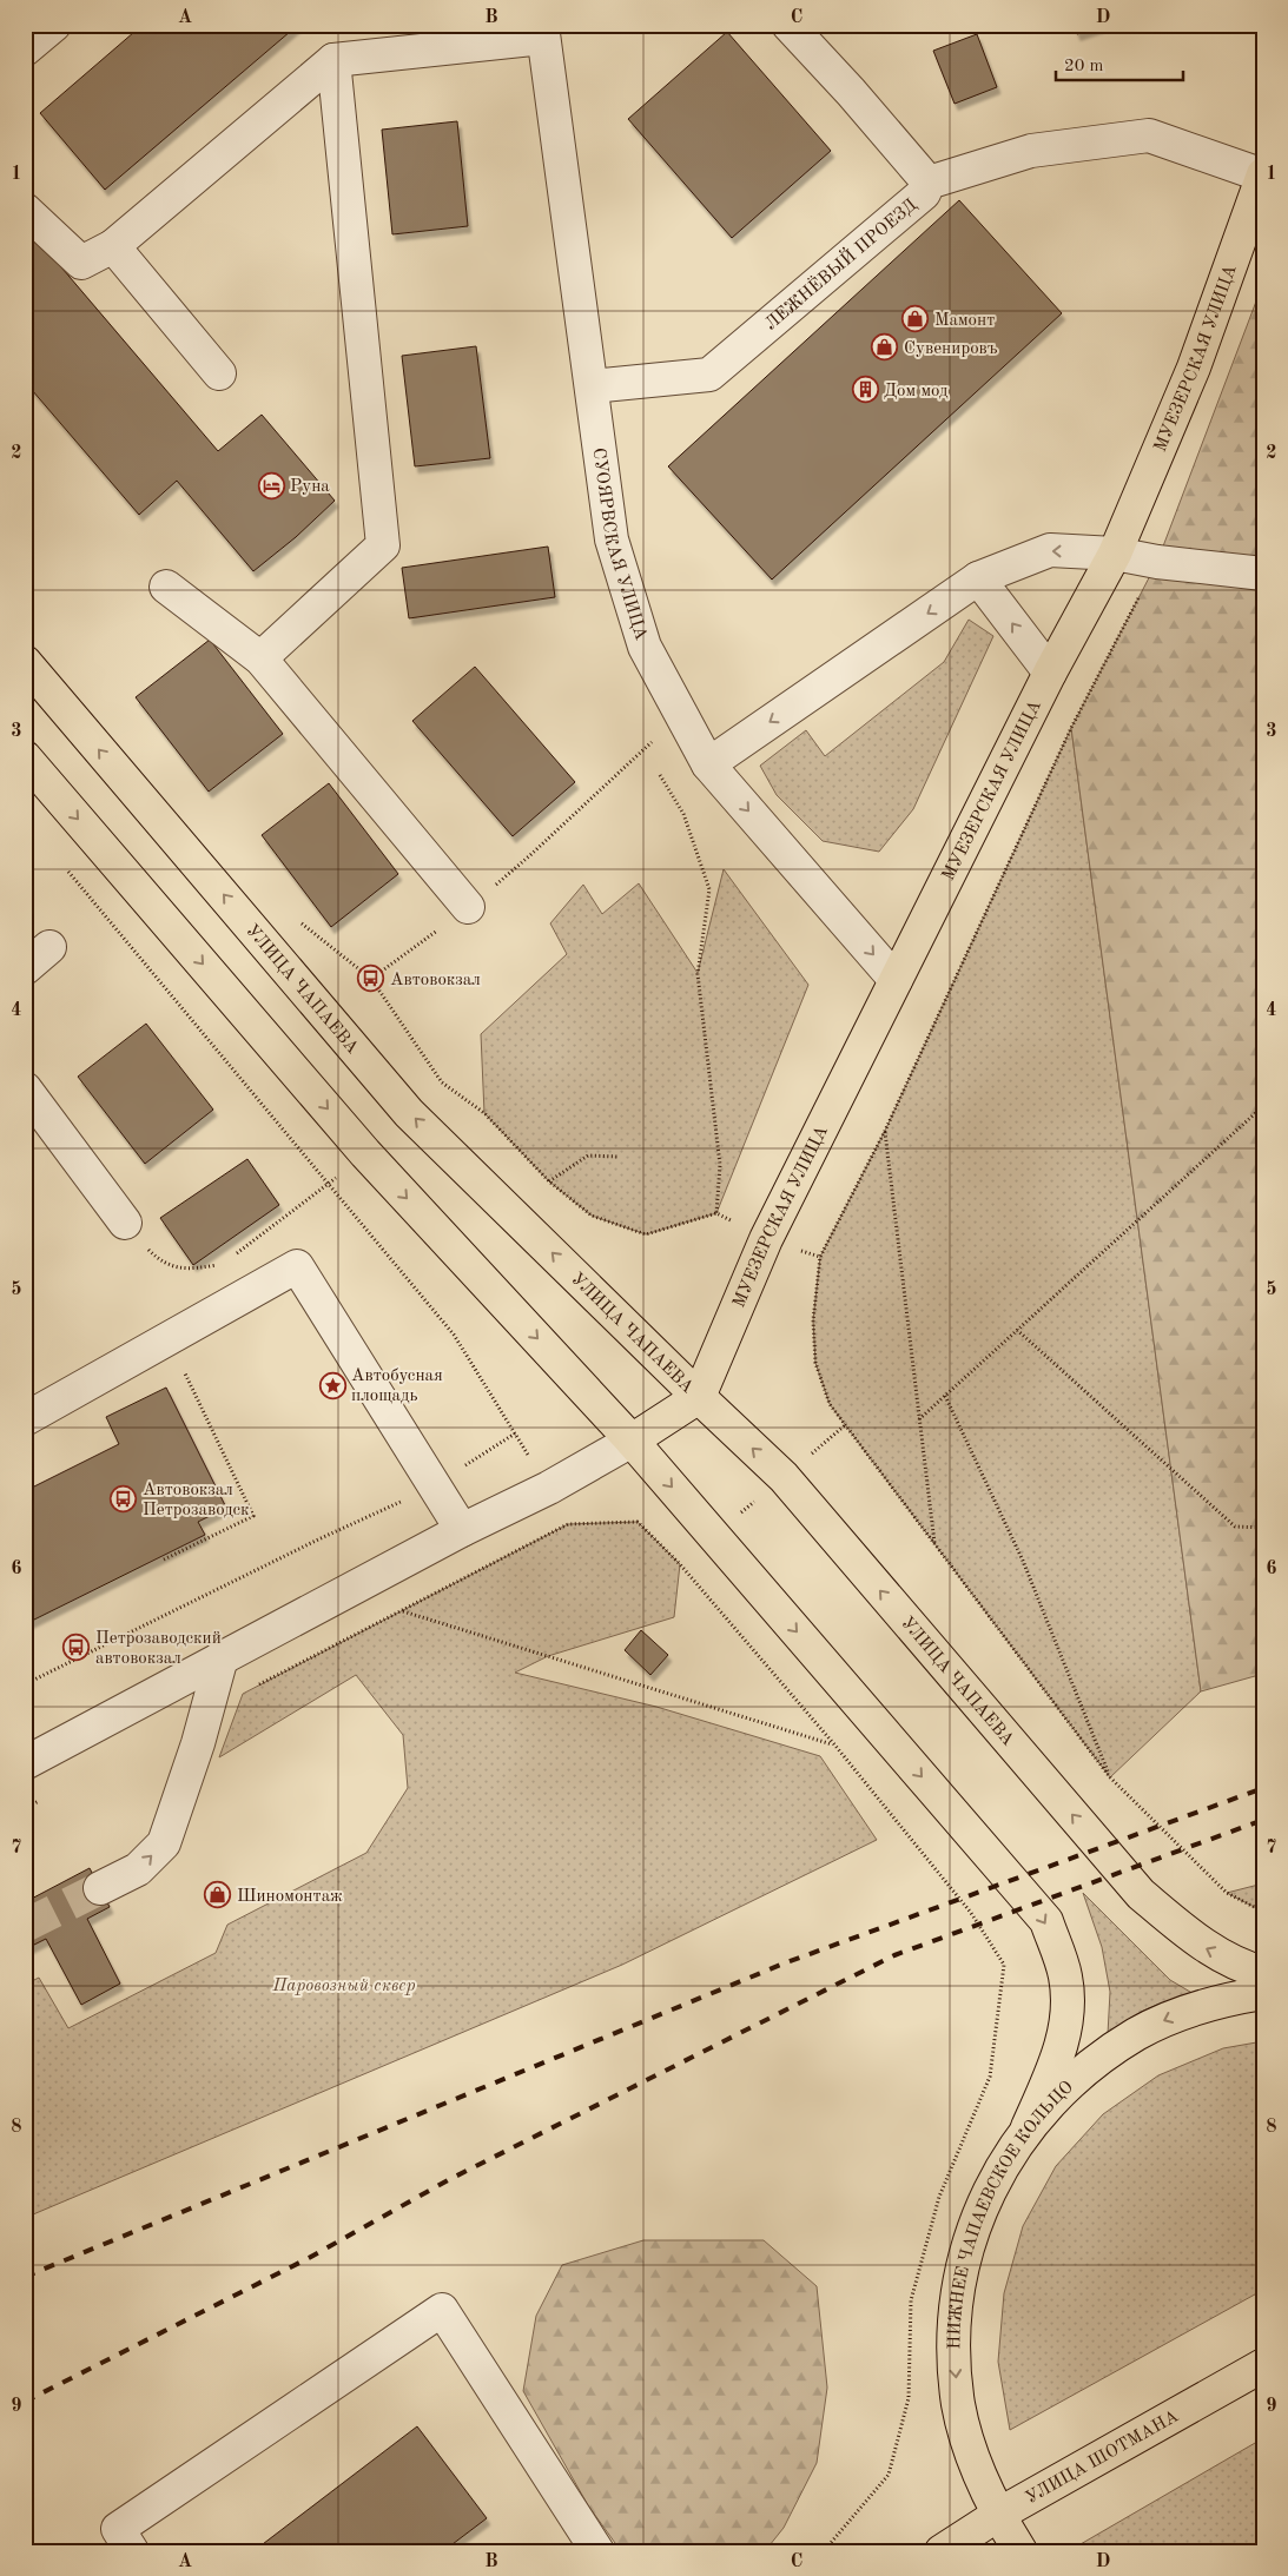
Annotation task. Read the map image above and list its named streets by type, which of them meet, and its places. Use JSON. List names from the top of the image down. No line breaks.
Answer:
{"streets":{"main road":["МУЕЗЕРСКАЯ УЛИЦА","УЛИЦА ЧАПАЕВА","НИЖНЕЕ ЧАПАЕВСКОЕ КОЛЬЦО","УЛИЦА ШОТМАНА"],"street":["ЛЕЖНЁВЫЙ ПРОЕЗД","СУОЯРВСКАЯ УЛИЦА"]},"crossings":[["ЛЕЖНЁВЫЙ ПРОЕЗД","МУЕЗЕРСКАЯ УЛИЦА"],["ЛЕЖНЁВЫЙ ПРОЕЗД","СУОЯРВСКАЯ УЛИЦА"],["МУЕЗЕРСКАЯ УЛИЦА","СУОЯРВСКАЯ УЛИЦА"],["МУЕЗЕРСКАЯ УЛИЦА","УЛИЦА ЧАПАЕВА"],["НИЖНЕЕ ЧАПАЕВСКОЕ КОЛЬЦО","УЛИЦА ШОТМАНА"]],"one_way":["НИЖНЕЕ ЧАПАЕВСКОЕ КОЛЬЦО"],"parks":["Паровозный сквер"],"places":{"shop":["Мамонт","Сувенировъ","Шиномонтаж"],"building":["Дом мод"],"hotel":["Руна"],"bus stop":["Автовокзал","Автовокзал Петрозаводск","Петрозаводский автовокзал"],"place":["Автобусная площадь"]},"scale_bar":"20 m","grid":{"columns":["A","B","C","D"],"rows":["1","2","3","4","5","6","7","8","9"]}}
